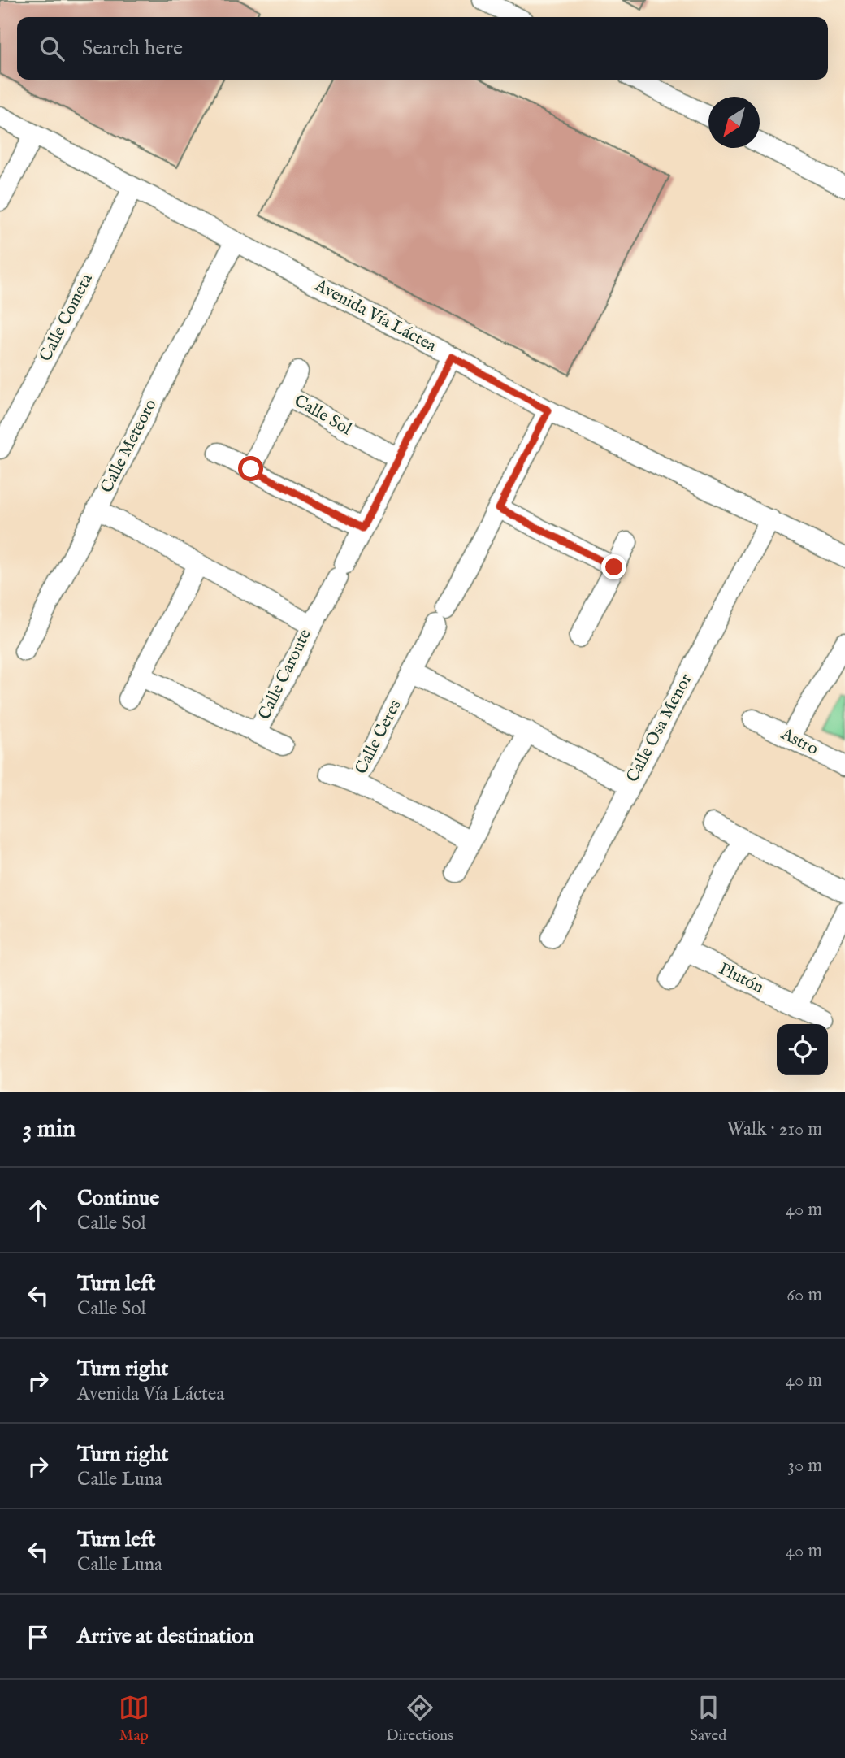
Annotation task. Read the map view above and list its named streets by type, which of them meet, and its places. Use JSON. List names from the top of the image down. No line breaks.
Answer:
{"streets":{"street":["Avenida Vía Láctea","Calle Cometa","Calle Sol","Calle Meteoro","Calle Caronte","Calle Osa Menor","Calle Ceres","Astro","Plutón"]},"crossings":[["Avenida Vía Láctea","Calle Cometa"],["Avenida Vía Láctea","Calle Meteoro"],["Avenida Vía Láctea","Calle Osa Menor"],["Avenida Vía Láctea","Calle Ceres"],["Calle Meteoro","Calle Caronte"]],"north":"bottom left","page":{"search":"Search here","heading":["3 min","Walk · 210 m"],"list":[["Continue","Calle Sol","40 m"],["Turn left","Calle Sol","60 m"],["Turn right","Avenida Vía Láctea","40 m"],["Turn right","Calle Luna","30 m"],["Turn left","Calle Luna","40 m"],"Arrive at destination"],"nav":["Map","Directions","Saved"]}}
